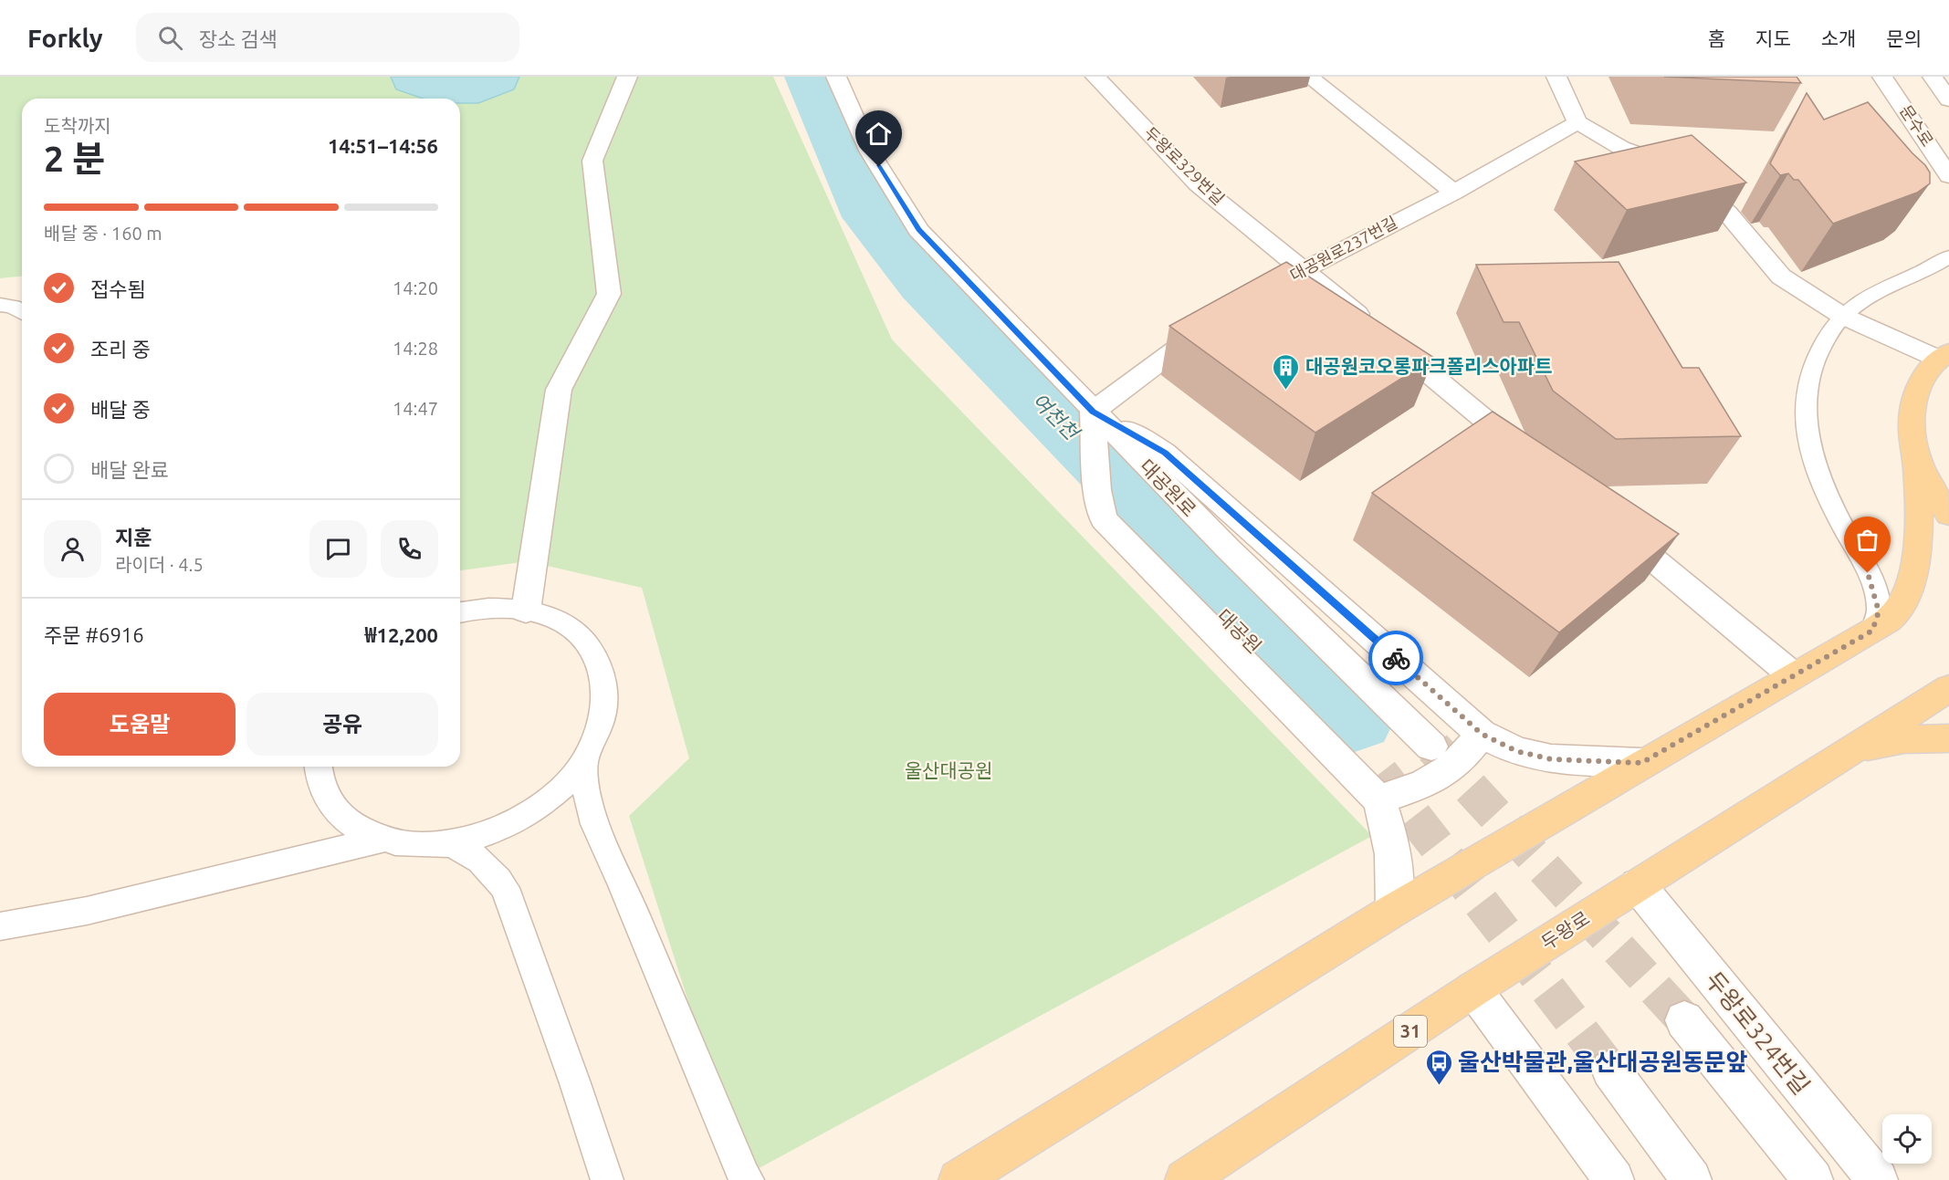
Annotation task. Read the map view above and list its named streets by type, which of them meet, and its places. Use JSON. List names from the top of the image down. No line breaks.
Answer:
{"streets":{"main road":["두왕로","31"],"street":["문수로","두왕로329번길","대공원로237번길","대공원로","두왕로324번길"]},"crossings":[["두왕로329번길","대공원로237번길"],["두왕로","두왕로324번길"]],"water":["여천천"],"parks":["울산대공원"],"places":{"building":["대공원코오롱파크폴리스아파트"],"bus stop":["울산박물관,울산대공원동문앞"]},"page":{"header":"Forkly","search":"장소 검색","nav":["홈","지도","소개","문의"],"heading":["2 분","도착까지","14:51–14:56"],"panel":["지훈","라이더 · 4.5","주문 #6916","₩12,200"],"bar":"배달 중 · 160 m","list":[["접수됨","14:20"],["조리 중","14:28"],["배달 중","14:47"],"배달 완료"],"buttons":["도움말","공유"]}}
